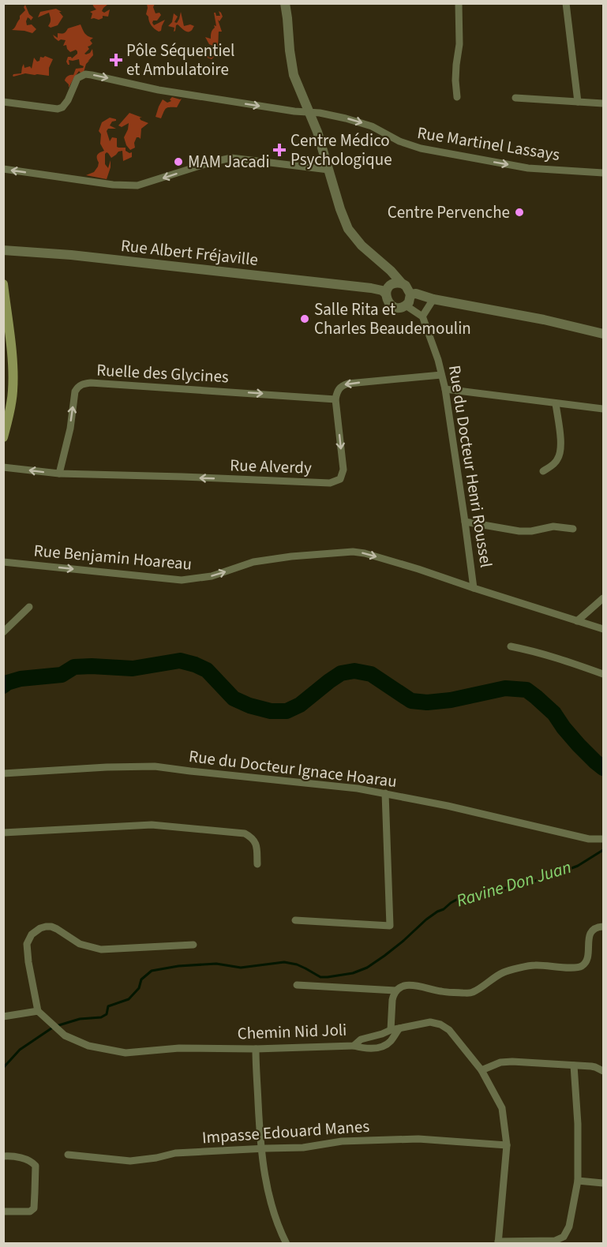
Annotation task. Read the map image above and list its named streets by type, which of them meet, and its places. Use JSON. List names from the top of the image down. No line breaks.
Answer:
{"streets":{"street":["Rue Martinel Lassays","Rue Albert Fréjaville","Ruelle des Glycines","Rue Alverdy","Rue du Docteur Henri Roussel","Rue Benjamin Hoareau","Rue du Docteur Ignace Hoarau","Chemin Nid Joli","Impasse Edouard Manes"]},"crossings":[["Ruelle des Glycines","Rue Alverdy"],["Rue du Docteur Henri Roussel","Rue Benjamin Hoareau"]],"one_way":["Rue Martinel Lassays","Ruelle des Glycines","Rue Alverdy","Rue Benjamin Hoareau"],"water":["Ravine Don Juan"],"places":{"health":["Pôle Séquentiel et Ambulatoire","Centre Médico Psychologique"],"other":["MAM Jacadi","Centre Pervenche","Salle Rita et Charles Beaudemoulin"]}}
